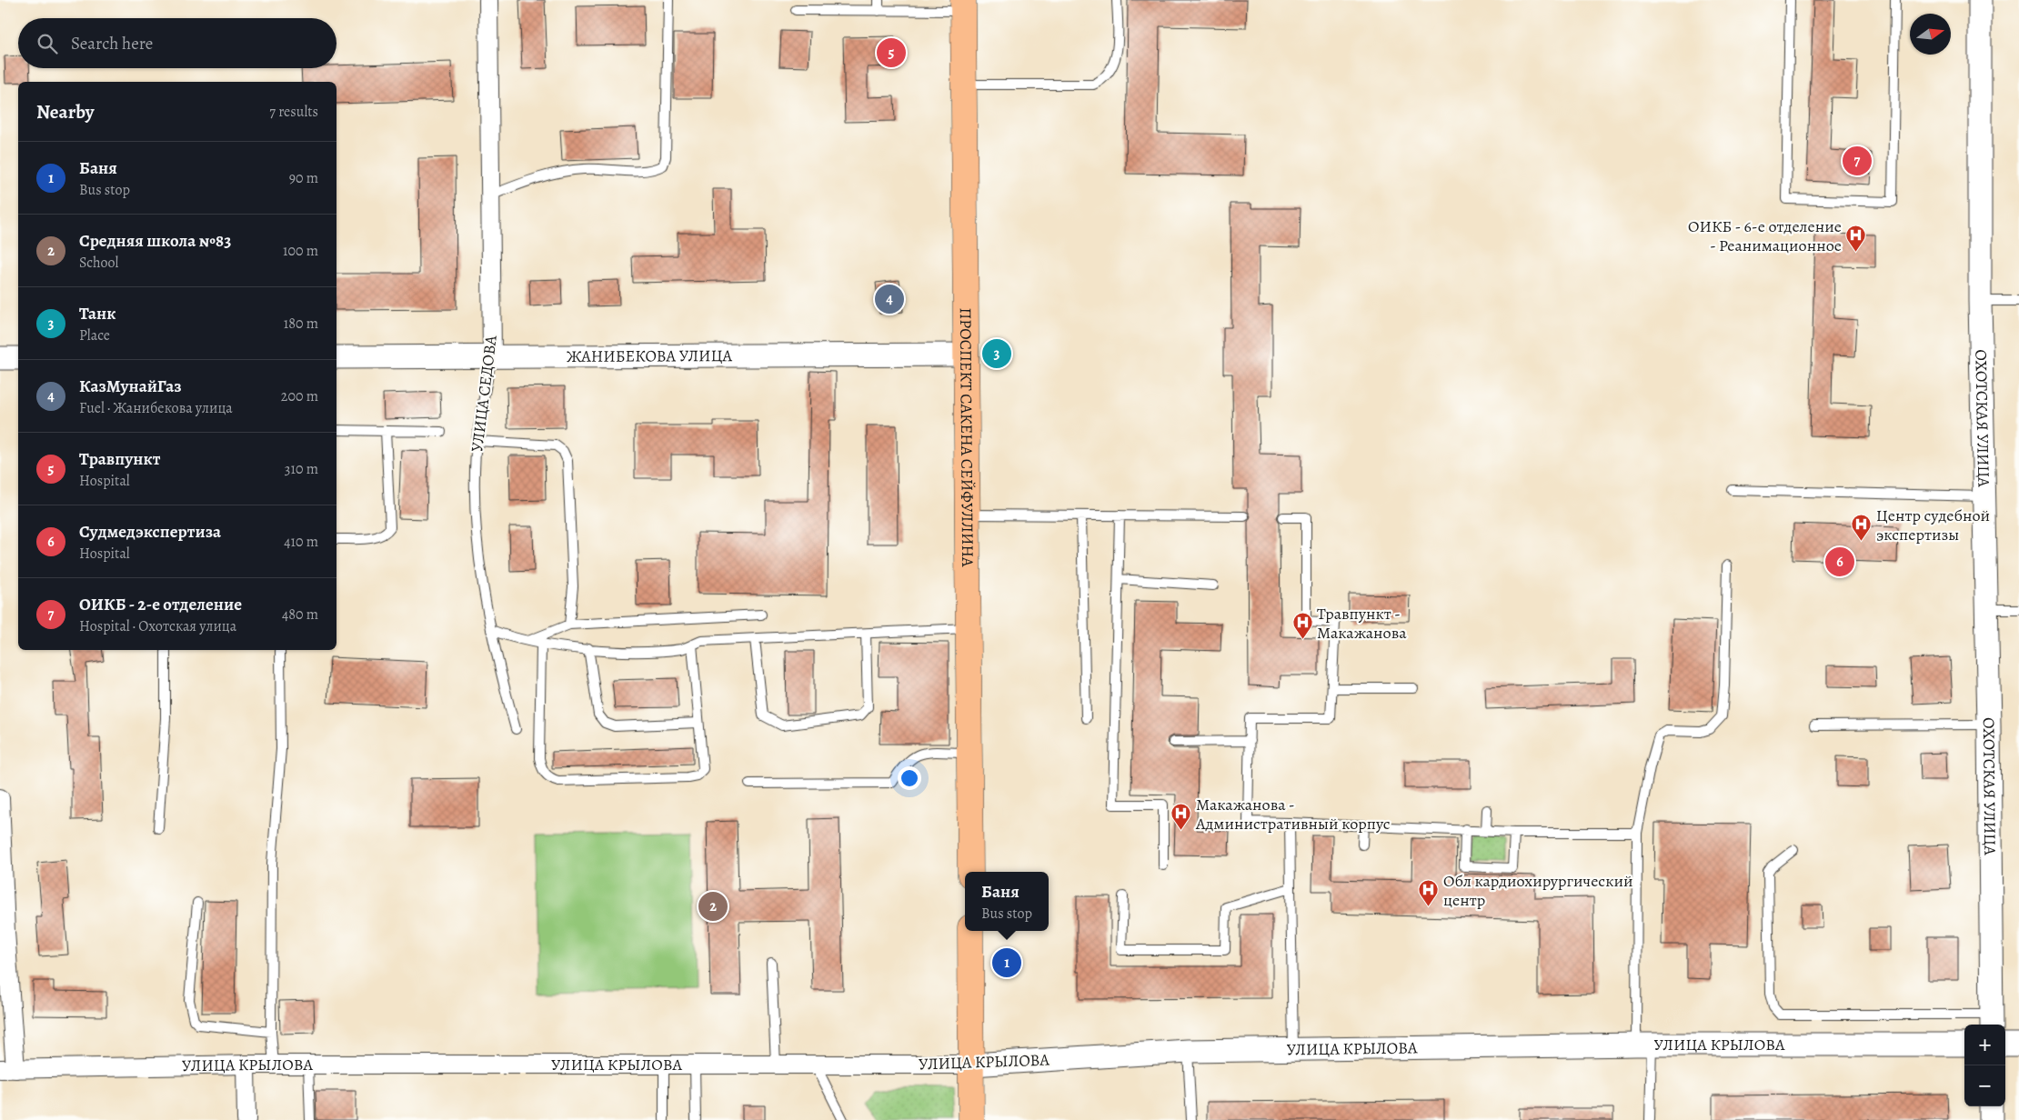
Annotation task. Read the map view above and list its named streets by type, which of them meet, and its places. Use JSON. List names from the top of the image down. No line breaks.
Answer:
{"streets":{"main road":["ПРОСПЕКТ САКЕНА СЕЙФУЛЛИНА"],"street":["ЖАНИБЕКОВА УЛИЦА","УЛИЦА СЕДОВА","ОХОТСКАЯ УЛИЦА","УЛИЦА КРЫЛОВА"]},"crossings":[["ЖАНИБЕКОВА УЛИЦА","УЛИЦА СЕДОВА"],["ЖАНИБЕКОВА УЛИЦА","ПРОСПЕКТ САКЕНА СЕЙФУЛЛИНА"]],"places":{"hospital":["ОИКБ - 6-е отделение - Реанимационное","Центр судебной экспертизы","Травпункт - Макажанова","Макажанова - Административный корпус","Обл кардиохирургический центр"]},"north":"right","page":{"search":"Search here","pins":["5","7","4","3","6","2","1"],"heading":["Nearby","7 results"],"list":[{"mark":"1","name":"Баня","note":"Bus stop","value":"90 m"},{"mark":"2","name":"Средняя школа №83","note":"School","value":"100 m"},{"mark":"3","name":"Танк","note":"Place","value":"180 m"},{"mark":"4","name":"КазМунайГаз","note":"Fuel · Жанибекова улица","value":"200 m"},{"mark":"5","name":"Травпункт","note":"Hospital","value":"310 m"},{"mark":"6","name":"Судмедэкспертиза","note":"Hospital","value":"410 m"},{"mark":"7","name":"ОИКБ - 2-е отделение","note":"Hospital · Охотская улица","value":"480 m"}],"popup":["Баня","Bus stop"],"map_buttons":["+","−"]}}
